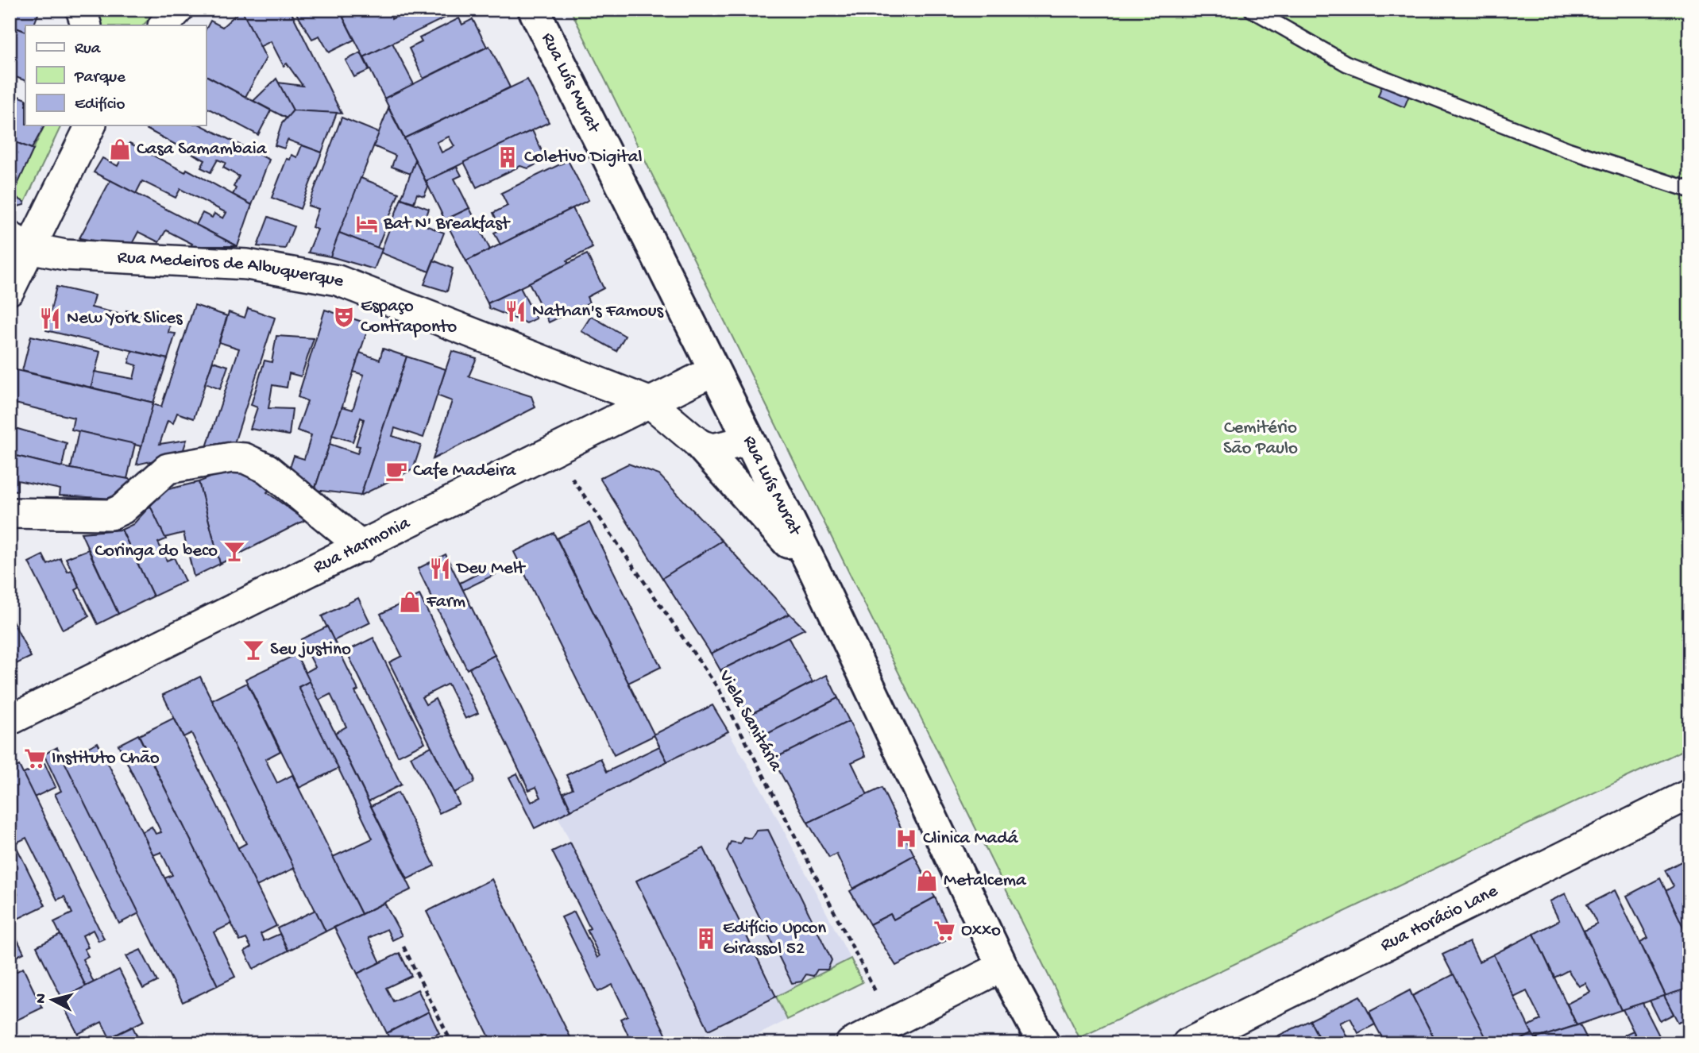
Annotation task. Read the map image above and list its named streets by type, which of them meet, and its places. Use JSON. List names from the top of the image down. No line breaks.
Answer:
{"streets":{"street":["Rua Luís Murat","Rua Medeiros de Albuquerque","Rua Harmonia","Rua Horácio Lane"],"path":["Viela Sanitária"]},"crossings":[["Rua Luís Murat","Rua Harmonia"],["Rua Medeiros de Albuquerque","Rua Harmonia"],["Rua Harmonia","Viela Sanitária"]],"parks":["Cemitério São Paulo"],"places":{"shop":["Casa Samambaia","Farm","Metalcema"],"building":["Coletivo Digital","Edifício Upcon Girassol 52"],"hotel":["Bat N' Breakfast"],"restaurant":["Nathan's Famous","New York Slices","Deu Melt"],"theatre":["Espaço Contraponto"],"cafe":["Cafe Madeira"],"bar":["Coringa do beco","Seu justino"],"supermarket":["Instituto Chão","Oxxo"],"hospital":["Clinica Madá"]},"legend":["Rua","Parque","Edifício"],"north":"left"}
